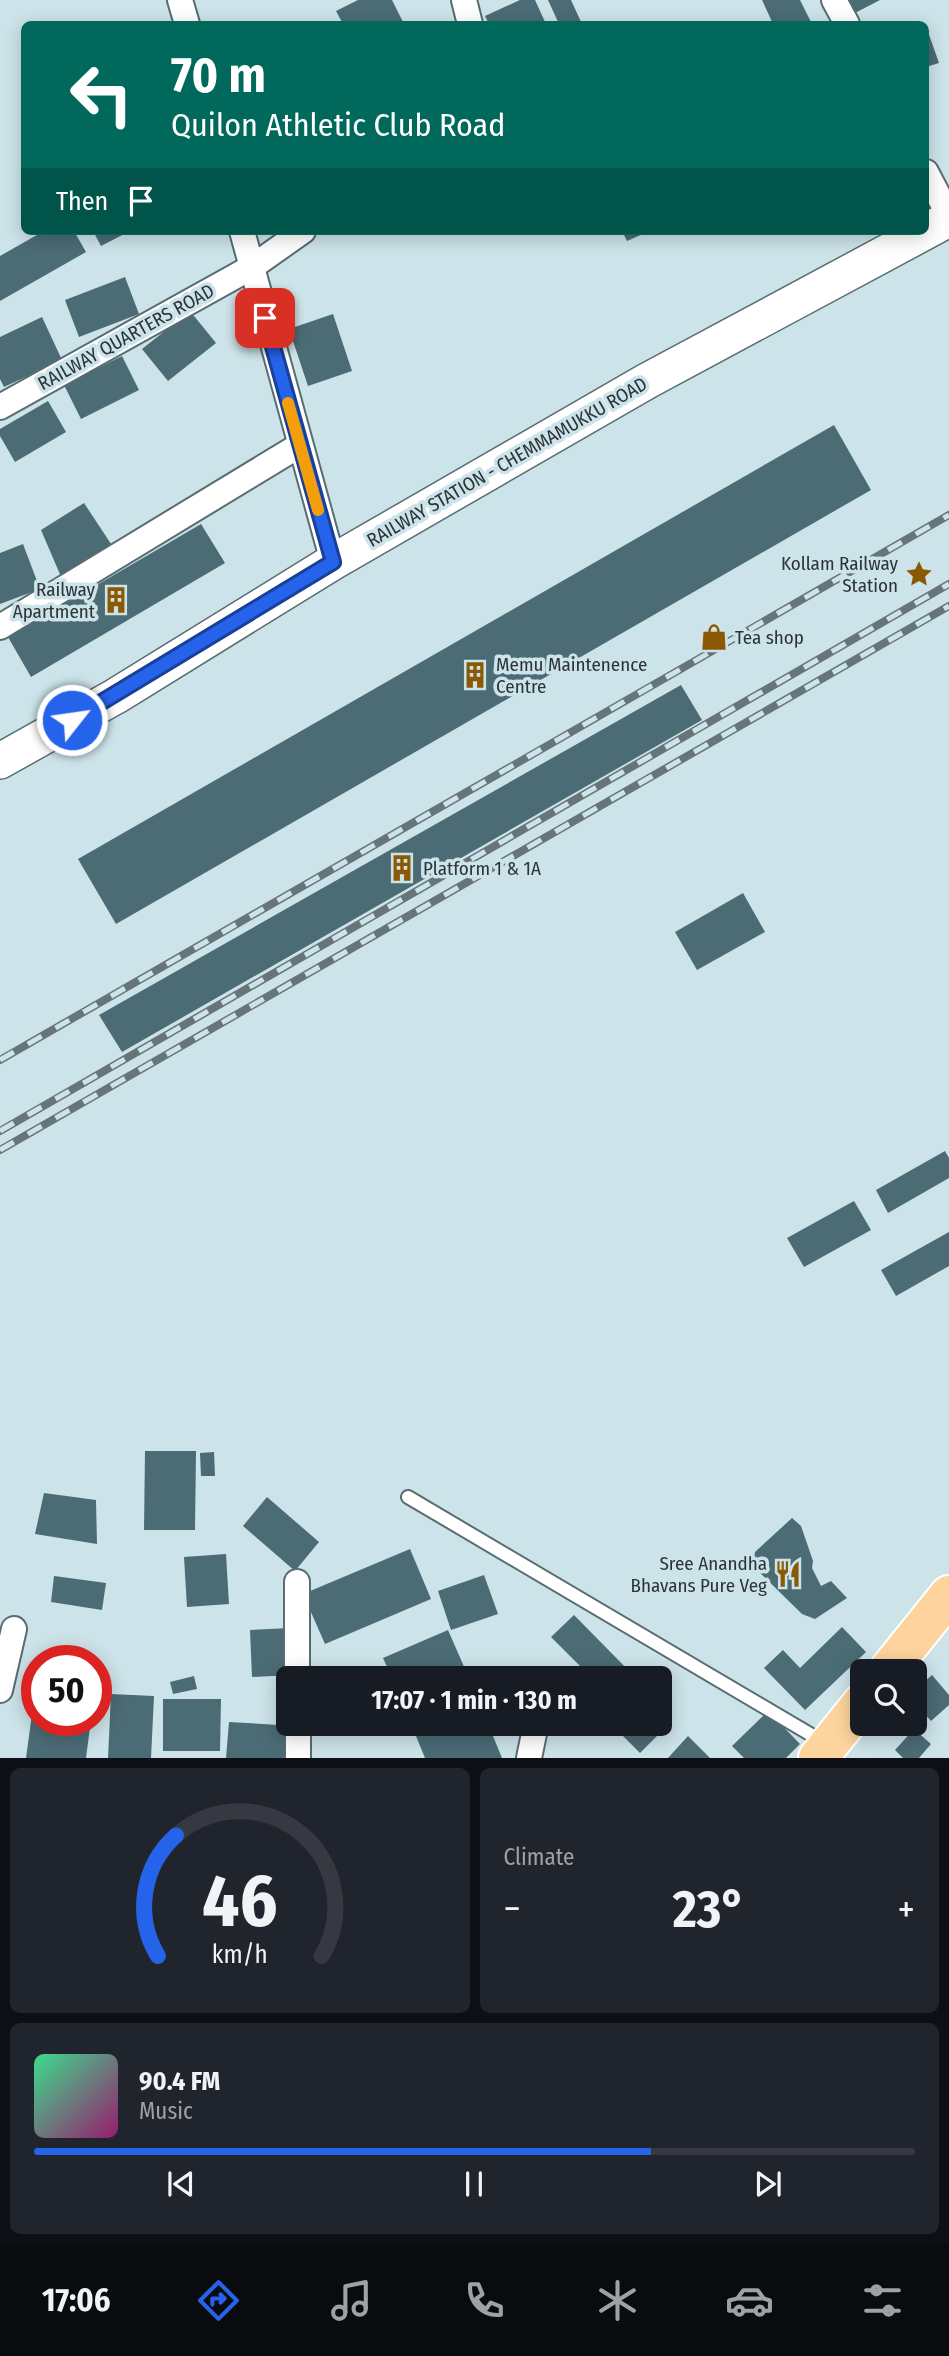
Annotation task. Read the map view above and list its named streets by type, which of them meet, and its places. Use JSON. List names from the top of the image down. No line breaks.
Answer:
{"streets":{"main road":["RAILWAY STATION - CHEMMAMUKKU ROAD"],"street":["RAILWAY QUARTERS ROAD"]},"places":{"place":["Kollam Railway Station"],"building":["Railway Apartment","Memu Maintenence Centre","Platform 1 & 1A"],"shop":["Tea shop"],"restaurant":["Sree Anandha Bhavans Pure Veg"]},"page":{"turn":["70 m","Quilon Athletic Club Road"],"then":"Then","limit":"50","trip":"17:07 · 1 min · 130 m","tile":"Climate","heat":["−","23°","+"],"song":["90.4 FM","Music"],"tabs":"17:06","gauge":["46","km/h"]}}
